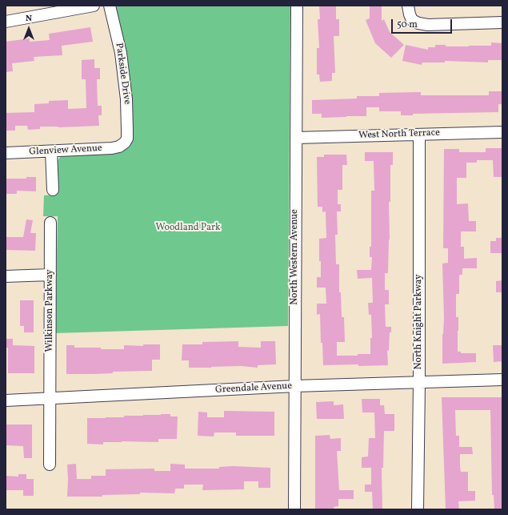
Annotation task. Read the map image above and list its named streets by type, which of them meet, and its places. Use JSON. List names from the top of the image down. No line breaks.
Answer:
{"streets":{"street":["Parkside Drive","West North Terrace","Glenview Avenue","North Western Avenue","Wilkinson Parkway","North Knight Parkway","Greendale Avenue"]},"crossings":[["Parkside Drive","Glenview Avenue"],["West North Terrace","North Western Avenue"],["West North Terrace","North Knight Parkway"],["North Western Avenue","Greendale Avenue"],["Wilkinson Parkway","Greendale Avenue"],["North Knight Parkway","Greendale Avenue"]],"parks":["Woodland Park"],"scale_bar":"50 m","north":"top"}
